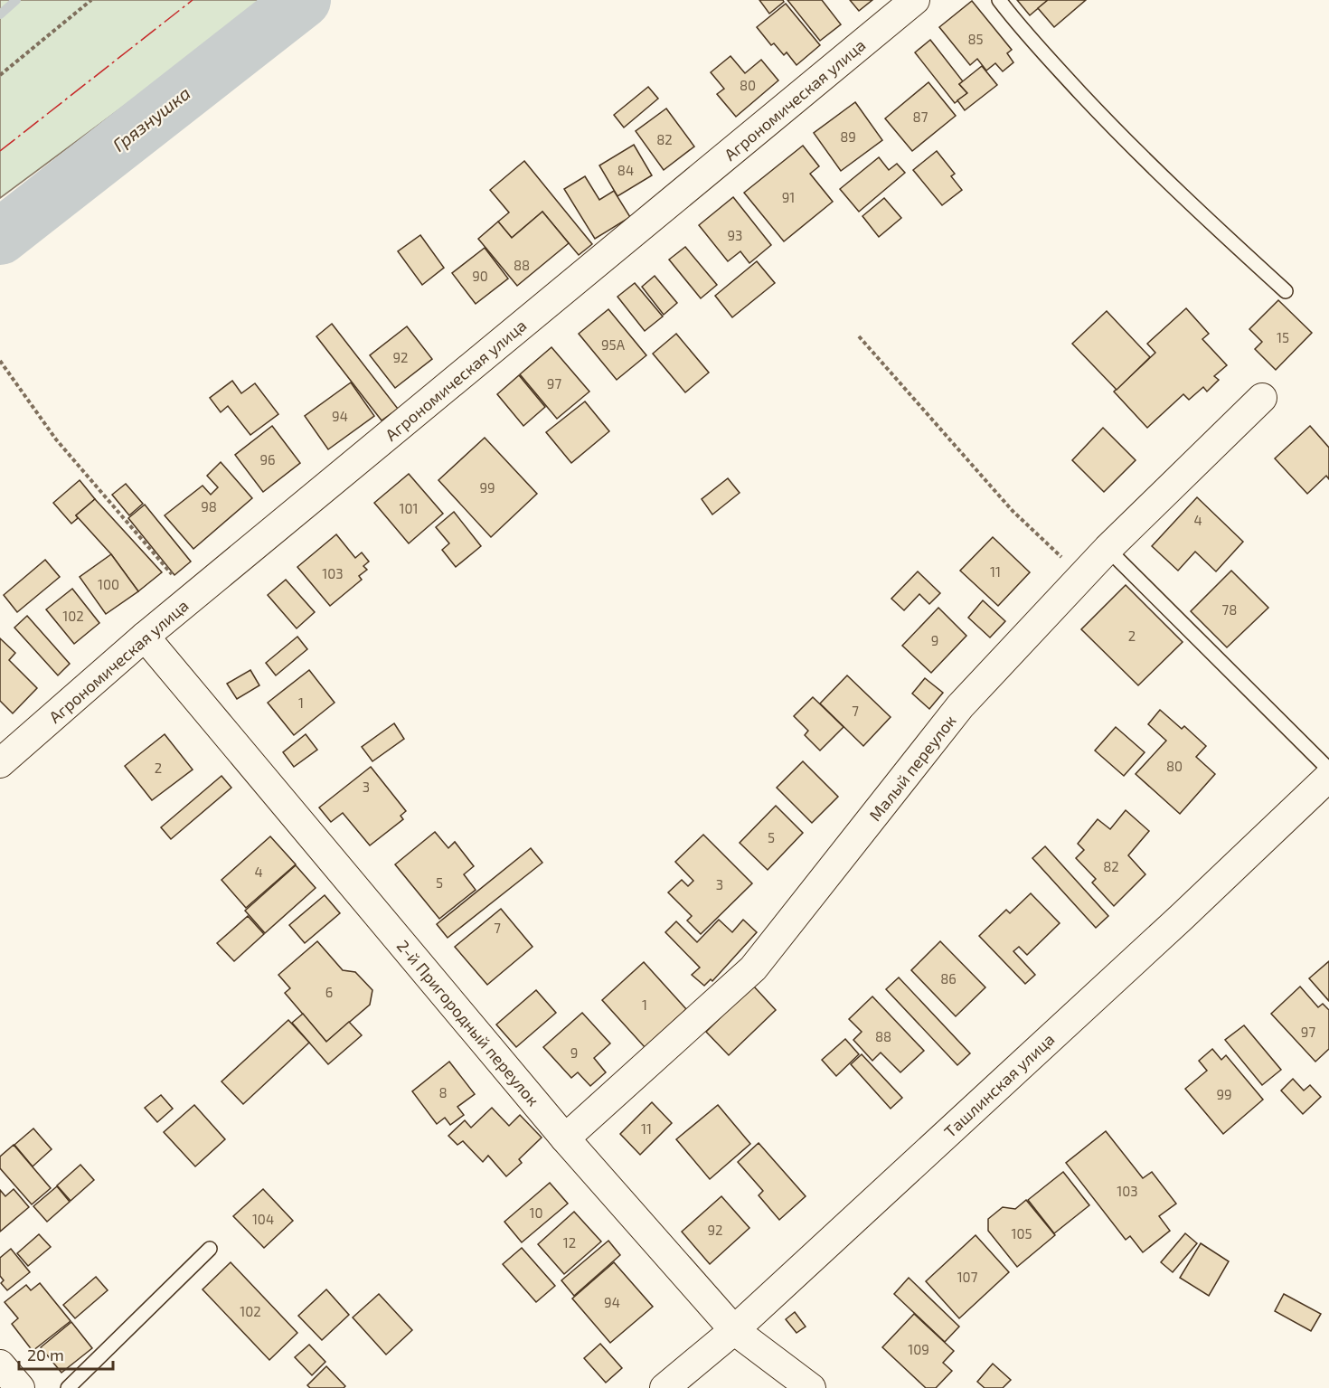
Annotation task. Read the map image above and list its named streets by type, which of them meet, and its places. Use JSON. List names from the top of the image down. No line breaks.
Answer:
{"streets":{"street":["Агрономическая улица","Малый переулок","2-й Пригородный переулок","Ташлинская улица"]},"crossings":[["Агрономическая улица","2-й Пригородный переулок"],["Малый переулок","2-й Пригородный переулок"],["2-й Пригородный переулок","Ташлинская улица"]],"water":["Грязнушка"],"house_numbers":["85","80","87","89","82","84","91","93","88","90","15","95А","92","97","94","96","99","98","101","4","11","103","100","78","102","2","9","1","7","80","2","3","5","82","4","5","3","7","86","6","1","97","88","9","8","99","11","103","10","104","92","105","12","107","94","102","109"],"scale_bar":"20 m"}
